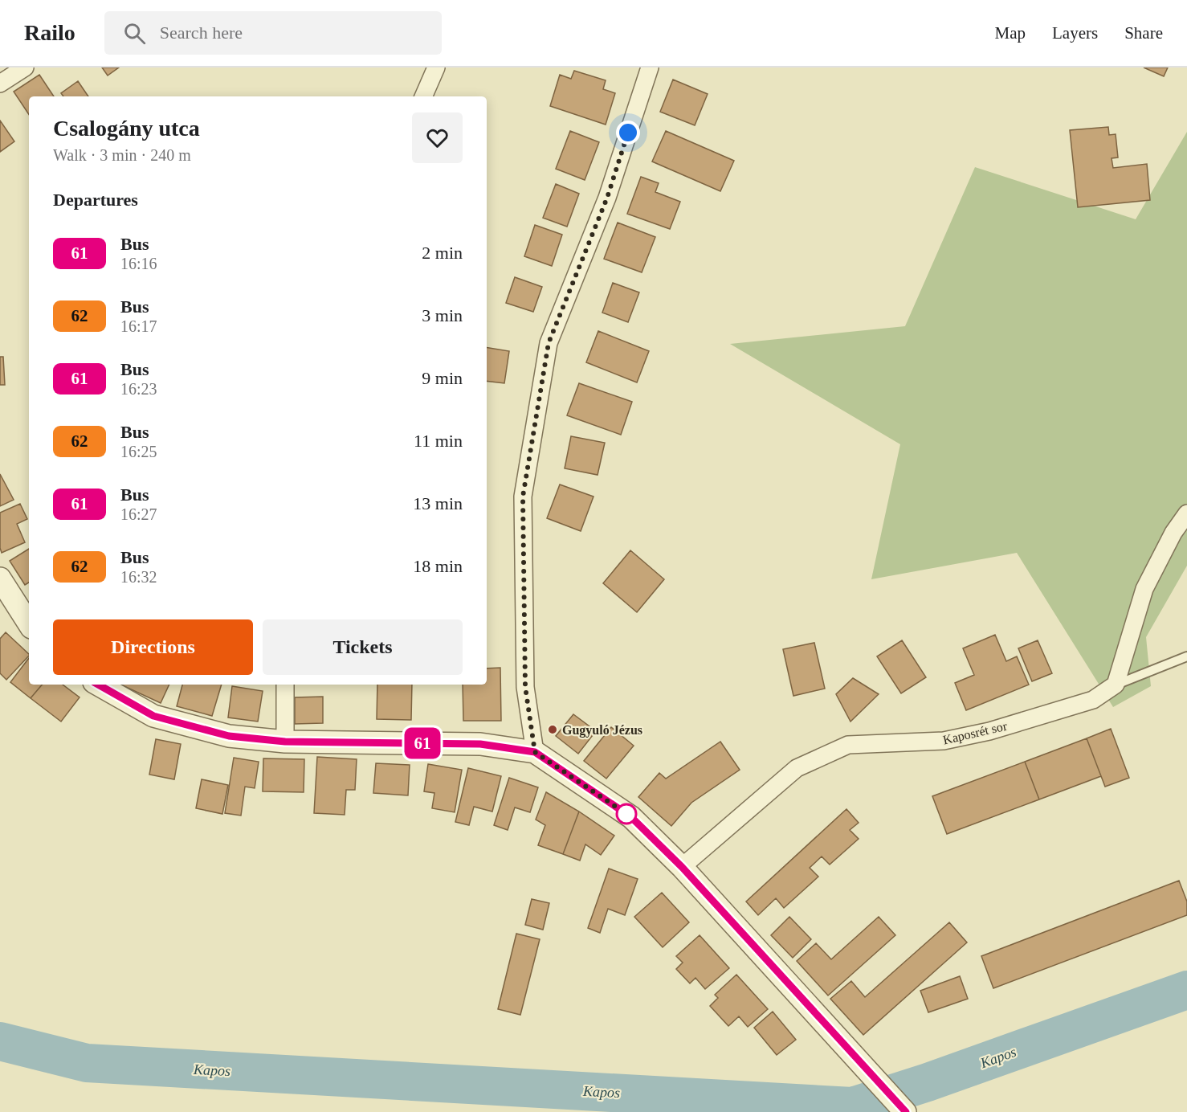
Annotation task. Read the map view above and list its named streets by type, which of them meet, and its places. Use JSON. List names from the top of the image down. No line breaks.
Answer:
{"streets":{"street":["Kaposrét sor"]},"water":["Kapos"],"places":["Gugyuló Jézus"],"lines":["bus line 61"],"page":{"header":"Railo","search":"Search here","nav":["Map","Layers","Share"],"on_map":"61","heading":[["Csalogány utca","Walk · 3 min · 240 m"],"Departures"],"list":[{"mark":"61","name":"Bus","note":"16:16","value":"2 min"},{"mark":"62","name":"Bus","note":"16:17","value":"3 min"},{"mark":"61","name":"Bus","note":"16:23","value":"9 min"},{"mark":"62","name":"Bus","note":"16:25","value":"11 min"},{"mark":"61","name":"Bus","note":"16:27","value":"13 min"},{"mark":"62","name":"Bus","note":"16:32","value":"18 min"}],"buttons":["Directions","Tickets"]}}
